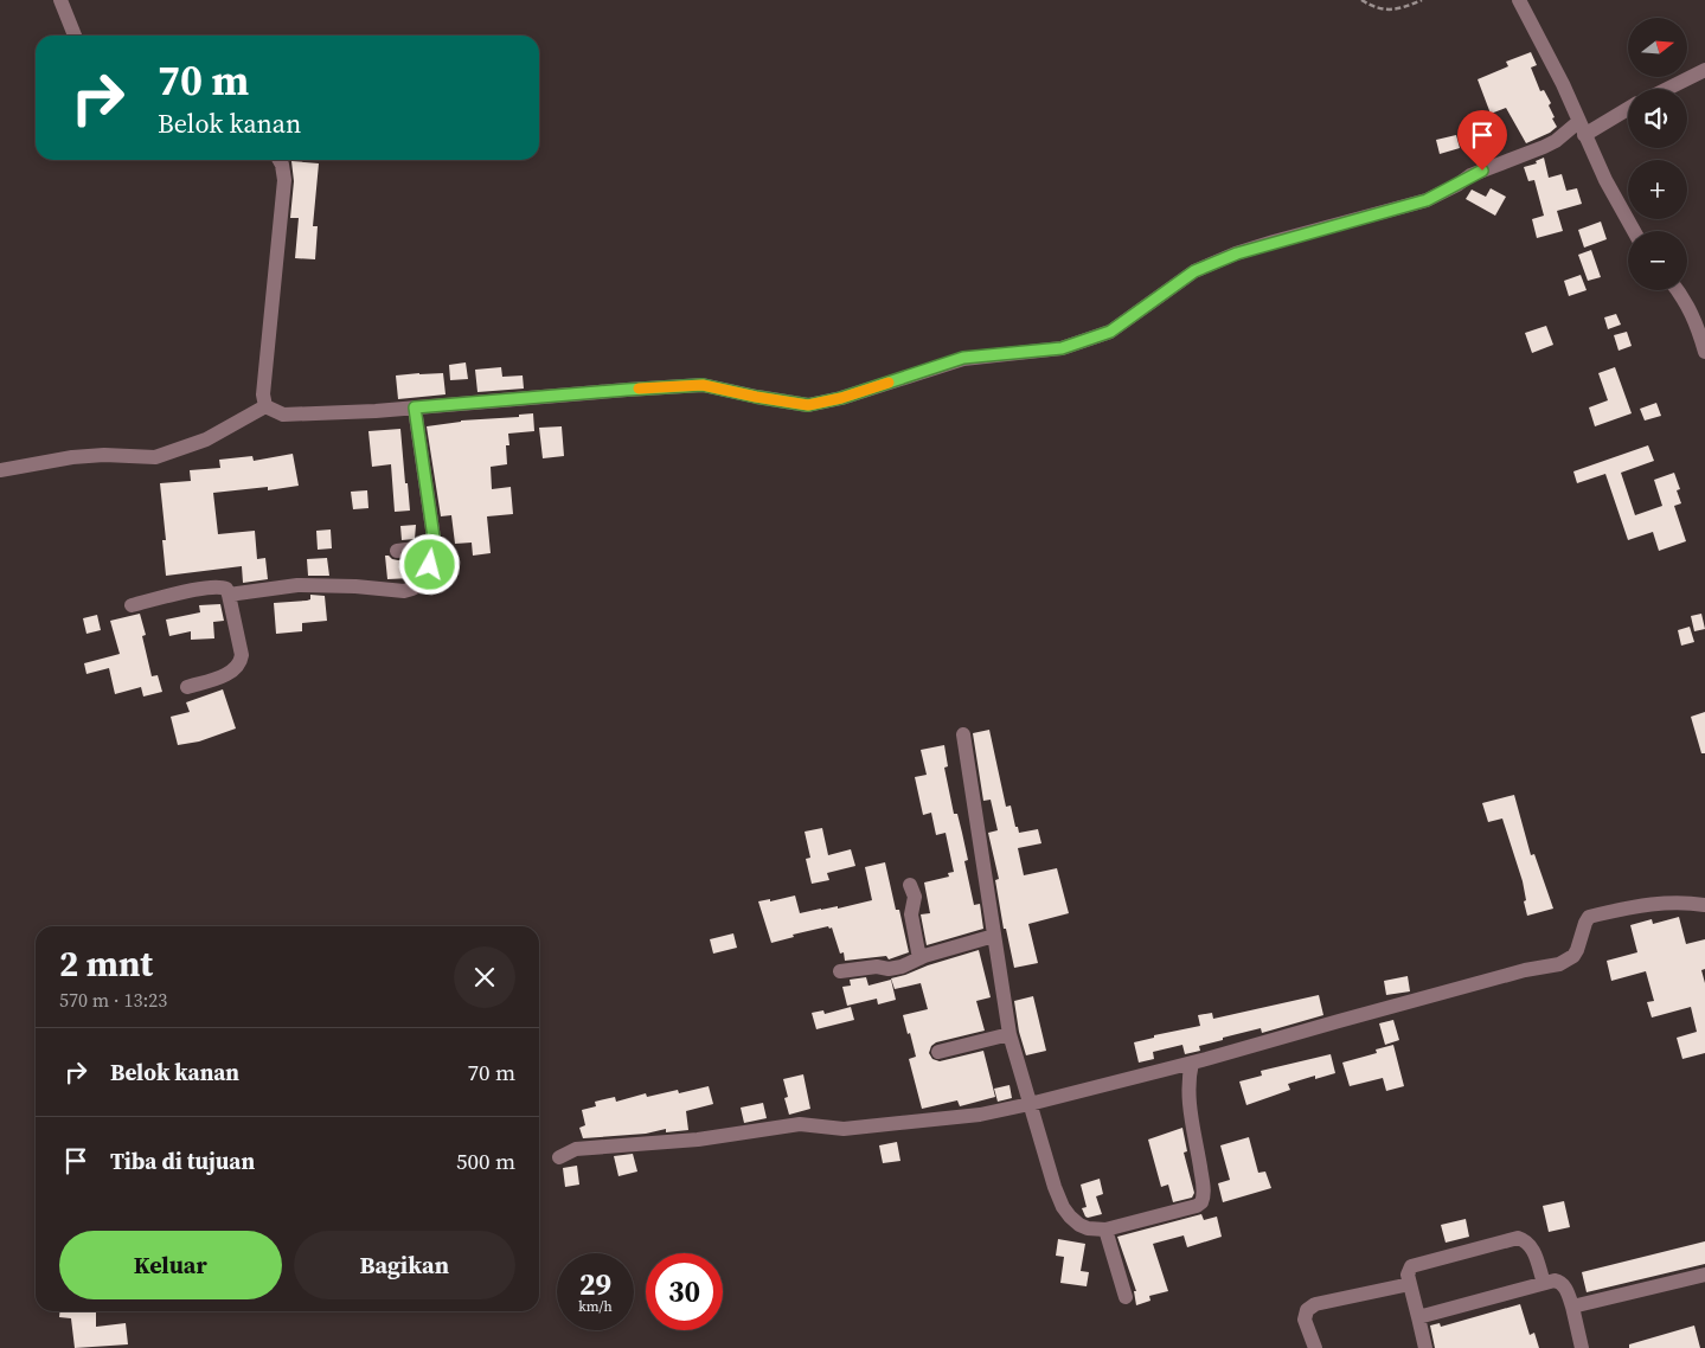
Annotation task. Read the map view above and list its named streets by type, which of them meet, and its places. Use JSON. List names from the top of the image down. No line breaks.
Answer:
{"north":"right","page":{"map_buttons":["+","−"],"turn":["70 m","Belok kanan"],"heading":["2 mnt","570 m · 13:23"],"list":[{"name":"Belok kanan","value":"70 m"},{"name":"Tiba di tujuan","value":"500 m"}],"buttons":["Keluar","Bagikan"],"speed":"29 km/h","limit":"30"}}
